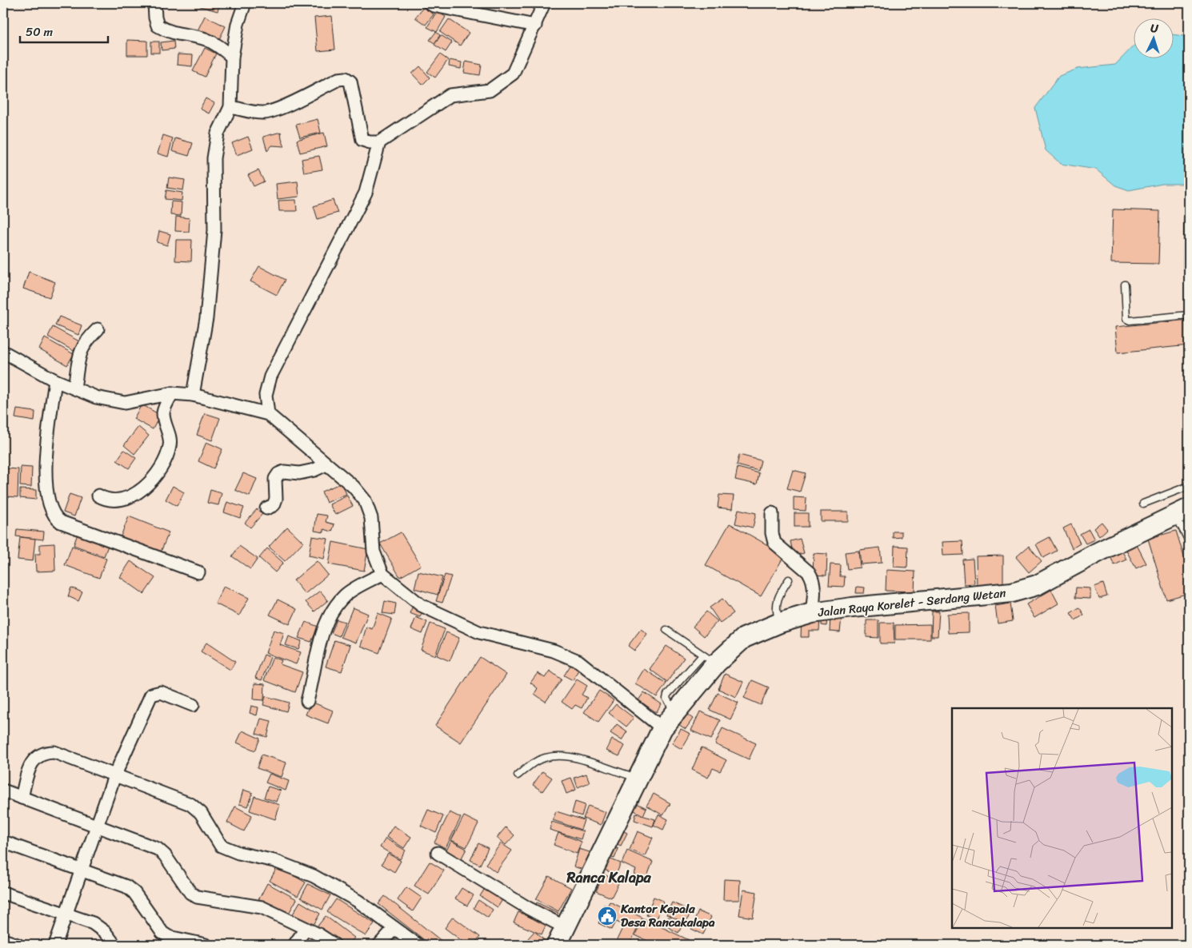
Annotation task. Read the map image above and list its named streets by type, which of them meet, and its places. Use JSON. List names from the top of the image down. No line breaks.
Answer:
{"streets":{"main road":["Jalan Raya Korelet - Serdang Wetan"]},"districts":["Ranca Kalapa"],"places":{"public building":["Kantor Kepala Desa Rancakalapa"]},"scale_bar":"50 m","north":"top"}
